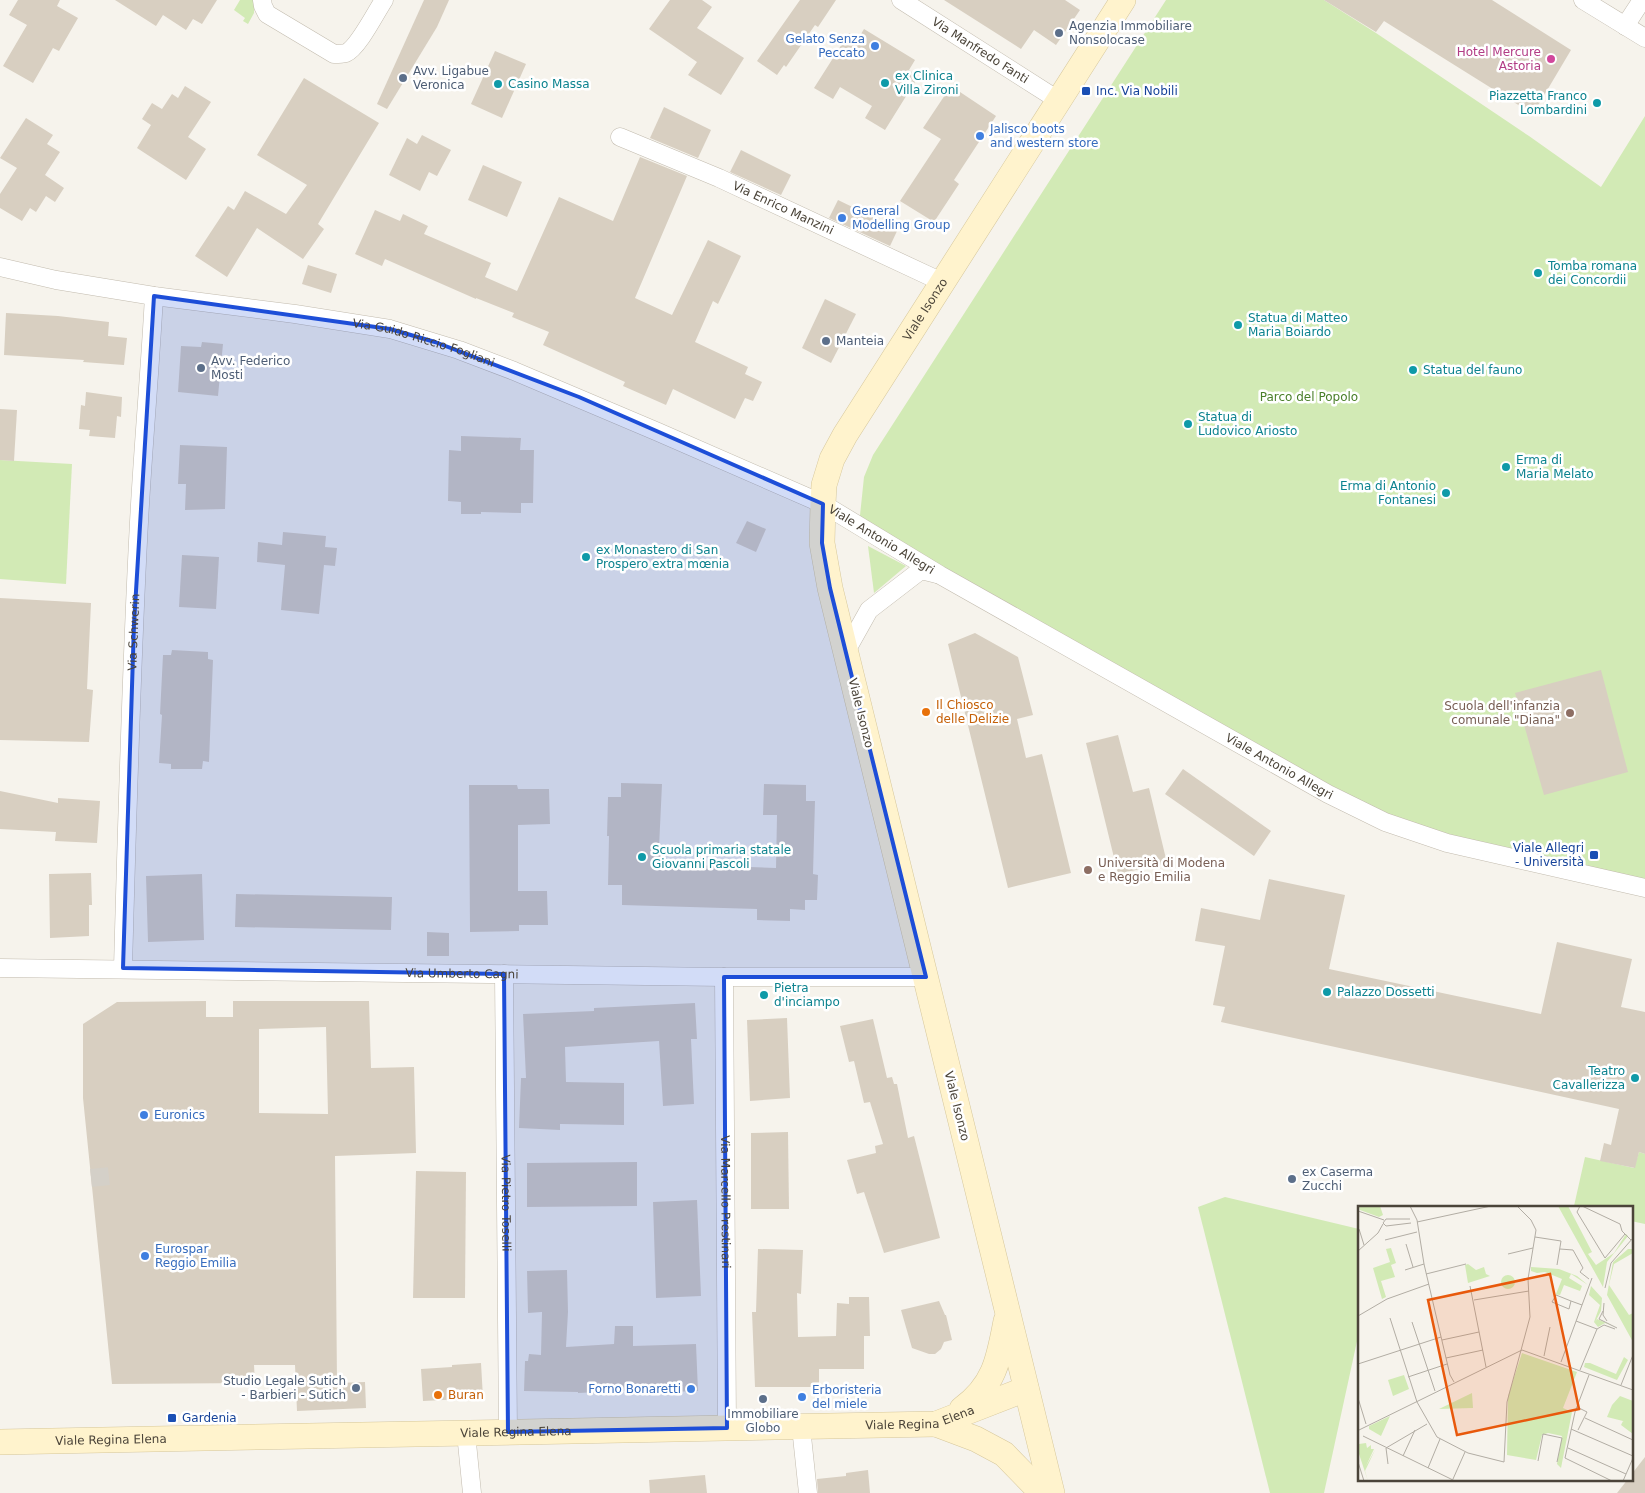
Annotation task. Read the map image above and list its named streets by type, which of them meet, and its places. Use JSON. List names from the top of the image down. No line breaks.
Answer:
{"streets":{"main road":["Viale Isonzo","Viale Regina Elena"],"street":["Via Manfredo Fanti","Via Enrico Manzini","Via Guido Riccio Fogliani","Viale Antonio Allegri","Via Schwerin","Via Umberto Cagni","Via Marcello Prestinari","Via Pietro Toselli"]},"crossings":[["Via Manfredo Fanti","Viale Isonzo"],["Via Enrico Manzini","Viale Isonzo"],["Viale Isonzo","Via Guido Riccio Fogliani"],["Viale Isonzo","Viale Antonio Allegri"],["Viale Isonzo","Via Umberto Cagni"],["Viale Isonzo","Viale Regina Elena"],["Via Guido Riccio Fogliani","Viale Antonio Allegri"],["Via Guido Riccio Fogliani","Via Schwerin"],["Via Schwerin","Via Umberto Cagni"],["Via Umberto Cagni","Via Marcello Prestinari"],["Via Umberto Cagni","Via Pietro Toselli"],["Via Marcello Prestinari","Viale Regina Elena"],["Via Pietro Toselli","Viale Regina Elena"]],"parks":["Parco del Popolo"],"places":{"other":["Agenzia Immobiliare Nonsolocase","Gelato Senza Peccato","Hotel Mercure Astoria","Avv. Ligabue Veronica","ex Clinica Villa Zironi","Casino Massa","Piazzetta Franco Lombardini","Jalisco boots and western store","General Modelling Group","Tomba romana dei Concordii","Statua di Matteo Maria Boiardo","Manteia","Avv. Federico Mosti","Statua del fauno","Statua di Ludovico Ariosto","Erma di Maria Melato","Erma di Antonio Fontanesi","ex Monastero di San Prospero extra mœnia","Il Chiosco delle Delizie","Scuola dell'infanzia comunale \"Diana\"","Scuola primaria statale Giovanni Pascoli","Università di Modena e Reggio Emilia","Palazzo Dossetti","Pietra d'inciampo","Teatro Cavallerizza","Euronics","ex Caserma Zucchi","Eurospar Reggio Emilia","Studio Legale Sutich - Barbieri - Sutich","Forno Bonaretti","Buran","Erboristeria del miele","Immobiliare Globo"],"transit":["Inc. Via Nobili","Viale Allegri - Università","Gardenia"]}}
